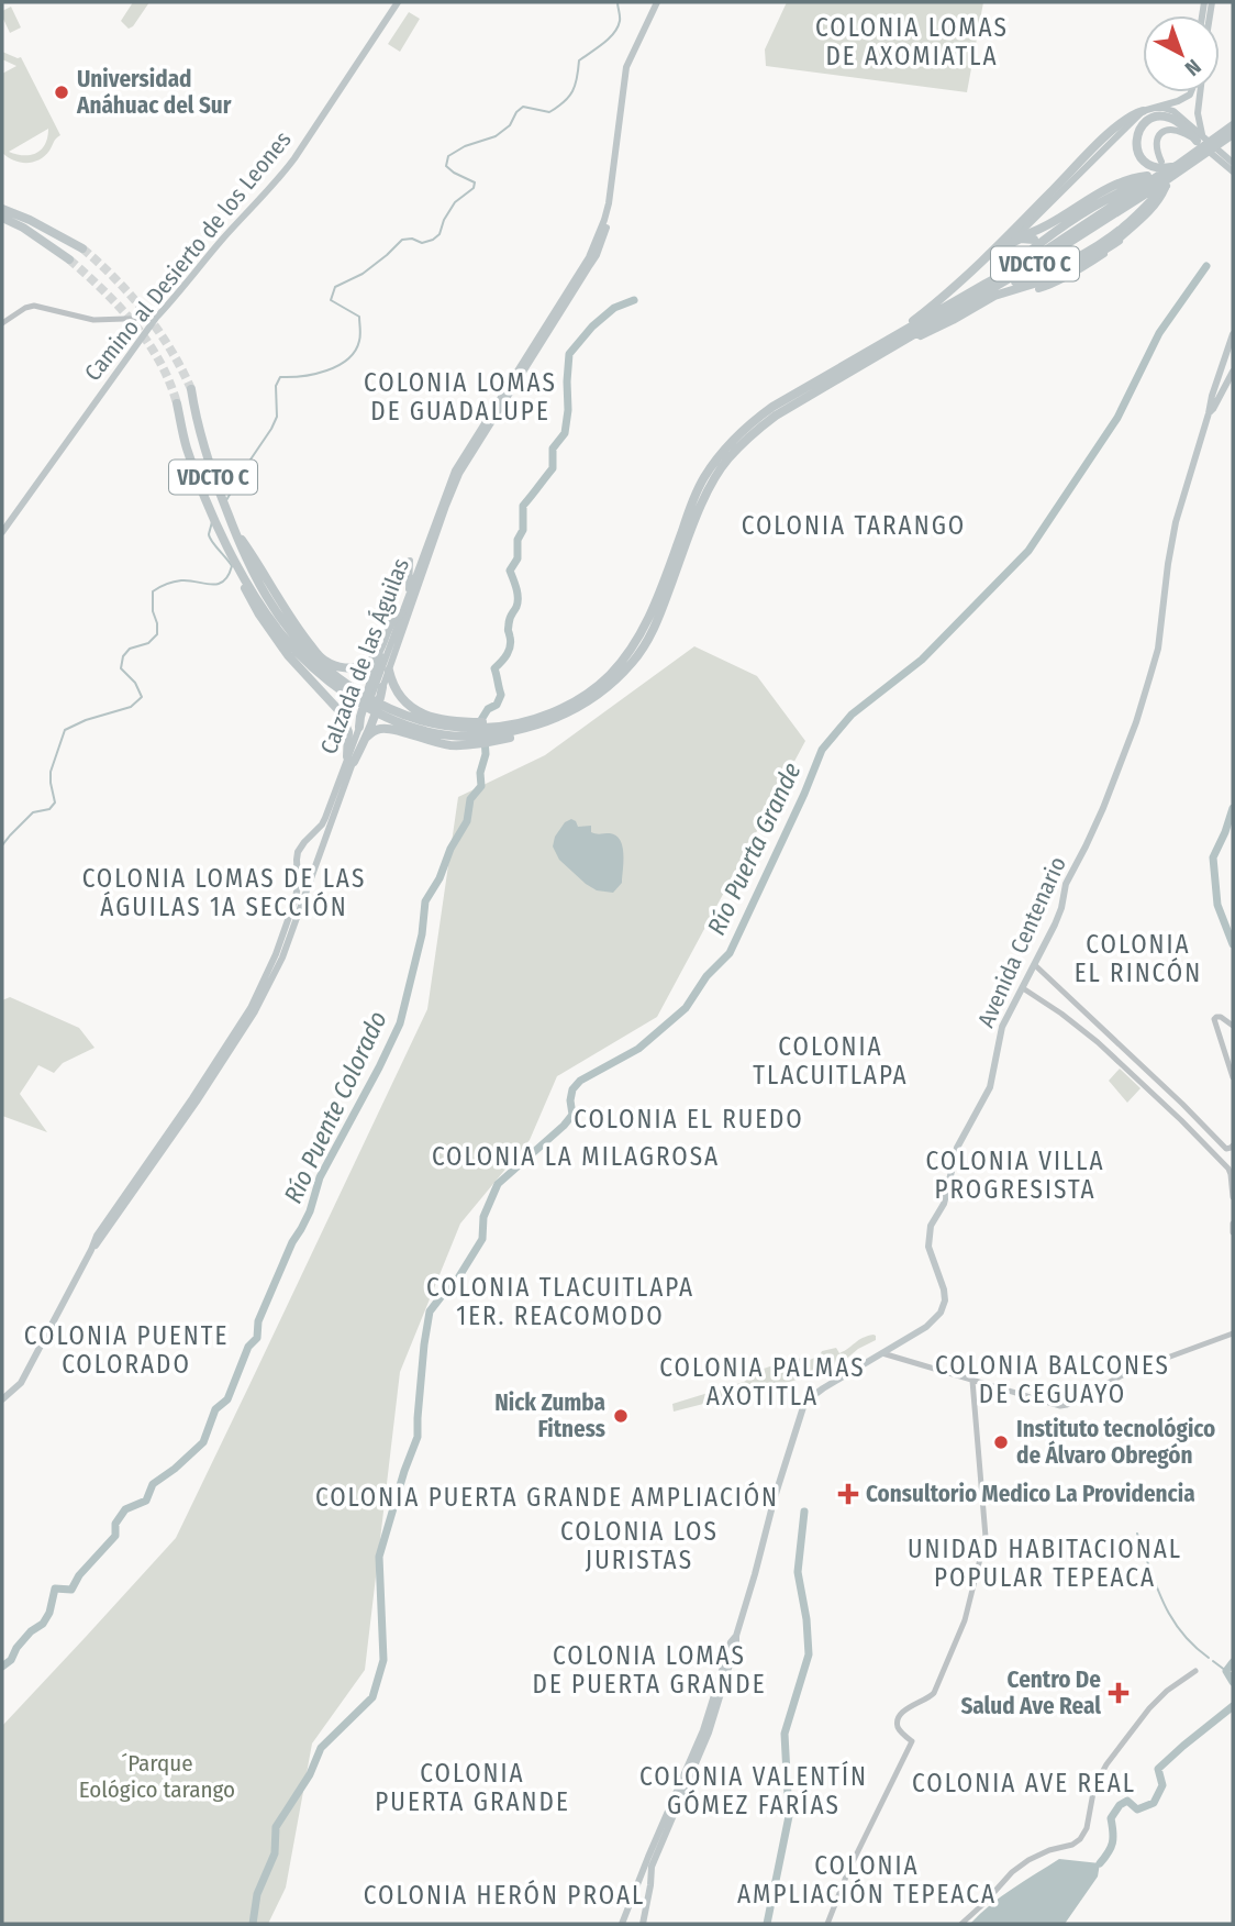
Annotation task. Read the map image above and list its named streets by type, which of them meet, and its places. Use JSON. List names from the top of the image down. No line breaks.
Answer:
{"streets":{"highway":["VDCTO C"],"main road":["Camino al Desierto de los Leones","Calzada de las Águilas","Avenida Centenario"]},"districts":["COLONIA LOMAS DE AXOMIATLA","COLONIA LOMAS DE GUADALUPE","COLONIA TARANGO","COLONIA LOMAS DE LAS ÁGUILAS 1A SECCIÓN","COLONIA EL RINCÓN","COLONIA TLACUITLAPA","COLONIA EL RUEDO","COLONIA LA MILAGROSA","COLONIA VILLA PROGRESISTA","COLONIA TLACUITLAPA 1ER. REACOMODO","COLONIA PUENTE COLORADO","COLONIA BALCONES DE CEGUAYO","COLONIA PALMAS AXOTITLA","COLONIA PUERTA GRANDE AMPLIACIÓN","COLONIA LOS JURISTAS","UNIDAD HABITACIONAL POPULAR TEPEACA","COLONIA LOMAS DE PUERTA GRANDE","COLONIA PUERTA GRANDE","COLONIA VALENTÍN GÓMEZ FARÍAS","COLONIA AVE REAL","COLONIA AMPLIACIÓN TEPEACA","COLONIA HERÓN PROAL"],"water":["Río Puerta Grande","Río Puente Colorado"],"parks":["´Parque Eológico tarango"],"places":{"other":["Universidad Anáhuac del Sur","Nick Zumba Fitness","Instituto tecnológico de Álvaro Obregón"],"health":["Consultorio Medico La Providencia","Centro De Salud Ave Real"]},"north":"bottom right"}
